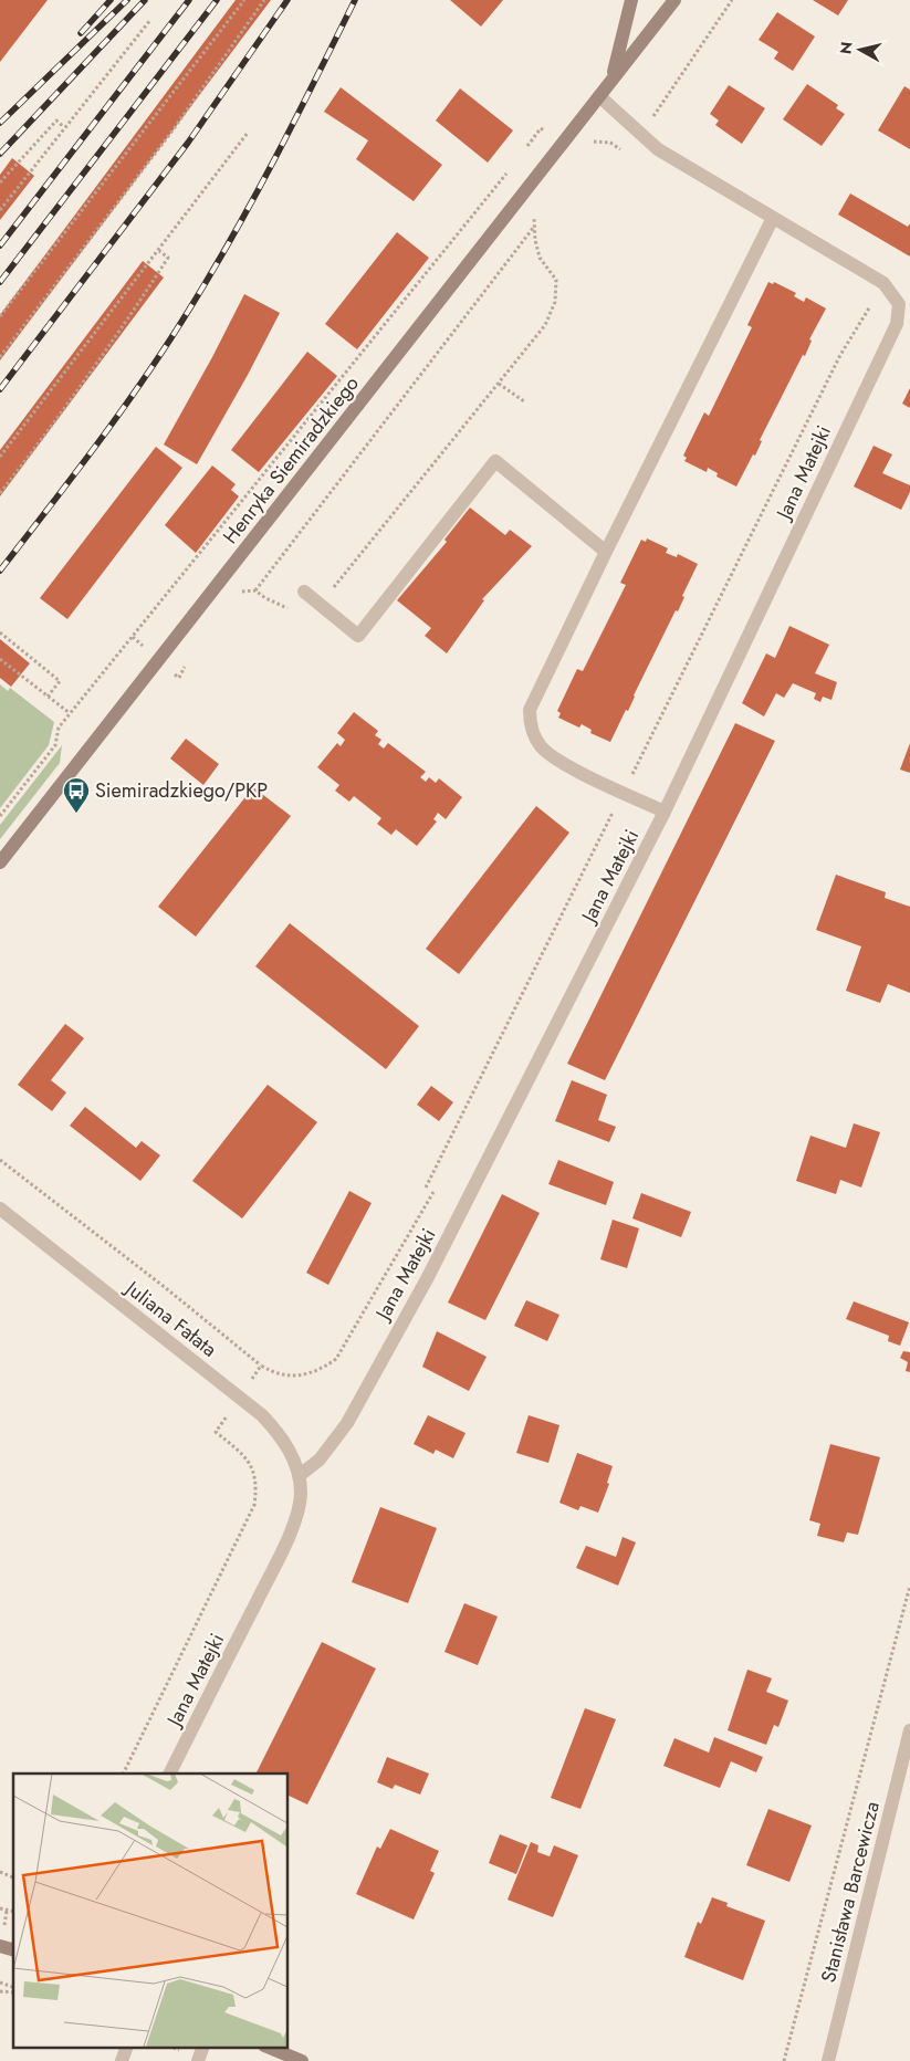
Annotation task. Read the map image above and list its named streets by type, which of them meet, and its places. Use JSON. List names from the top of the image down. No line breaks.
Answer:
{"streets":{"street":["Henryka Siemiradzkiego","Jana Matejki","Juliana Fałata","Stanisława Barcewicza"]},"crossings":[["Henryka Siemiradzkiego","Jana Matejki"],["Jana Matejki","Juliana Fałata"]],"places":{"bus stop":["Siemiradzkiego/PKP"]},"north":"left"}
